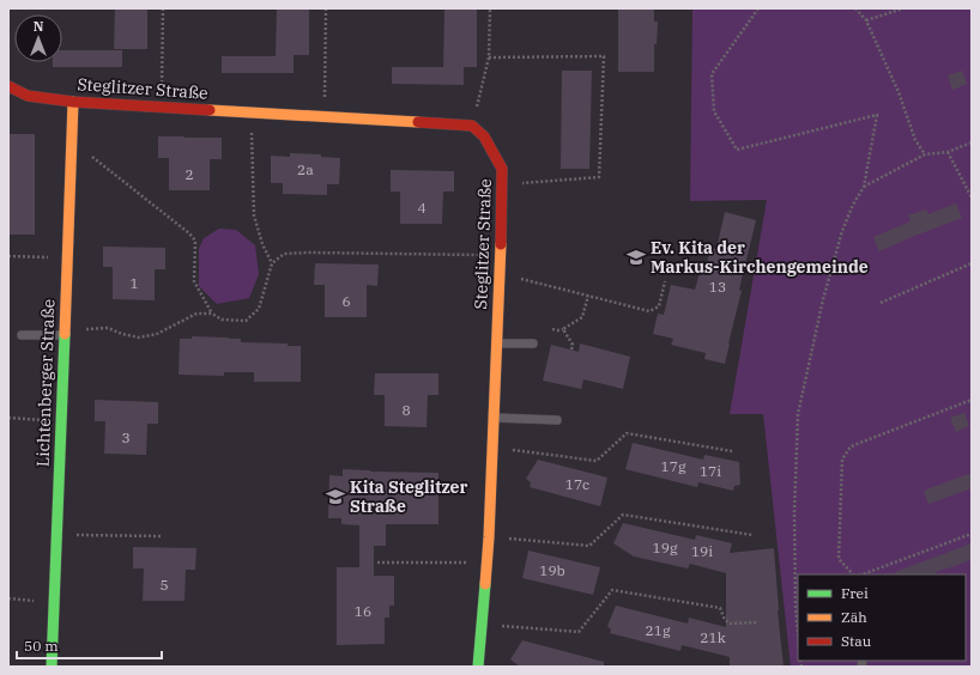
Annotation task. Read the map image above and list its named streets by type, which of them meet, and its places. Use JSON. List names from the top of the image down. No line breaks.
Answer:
{"streets":{"street":["Steglitzer Straße","Lichtenberger Straße"]},"crossings":[["Steglitzer Straße","Lichtenberger Straße"]],"places":{"school or university":["Ev. Kita der Markus-Kirchengemeinde","Kita Steglitzer Straße"]},"house_numbers":["2a","2","4","1","13","6","8","3","17g","17i","17c","19g","19i","19b","5","16","21g","21k"],"legend":["Frei","Zäh","Stau"],"scale_bar":"50 m","north":"top"}
